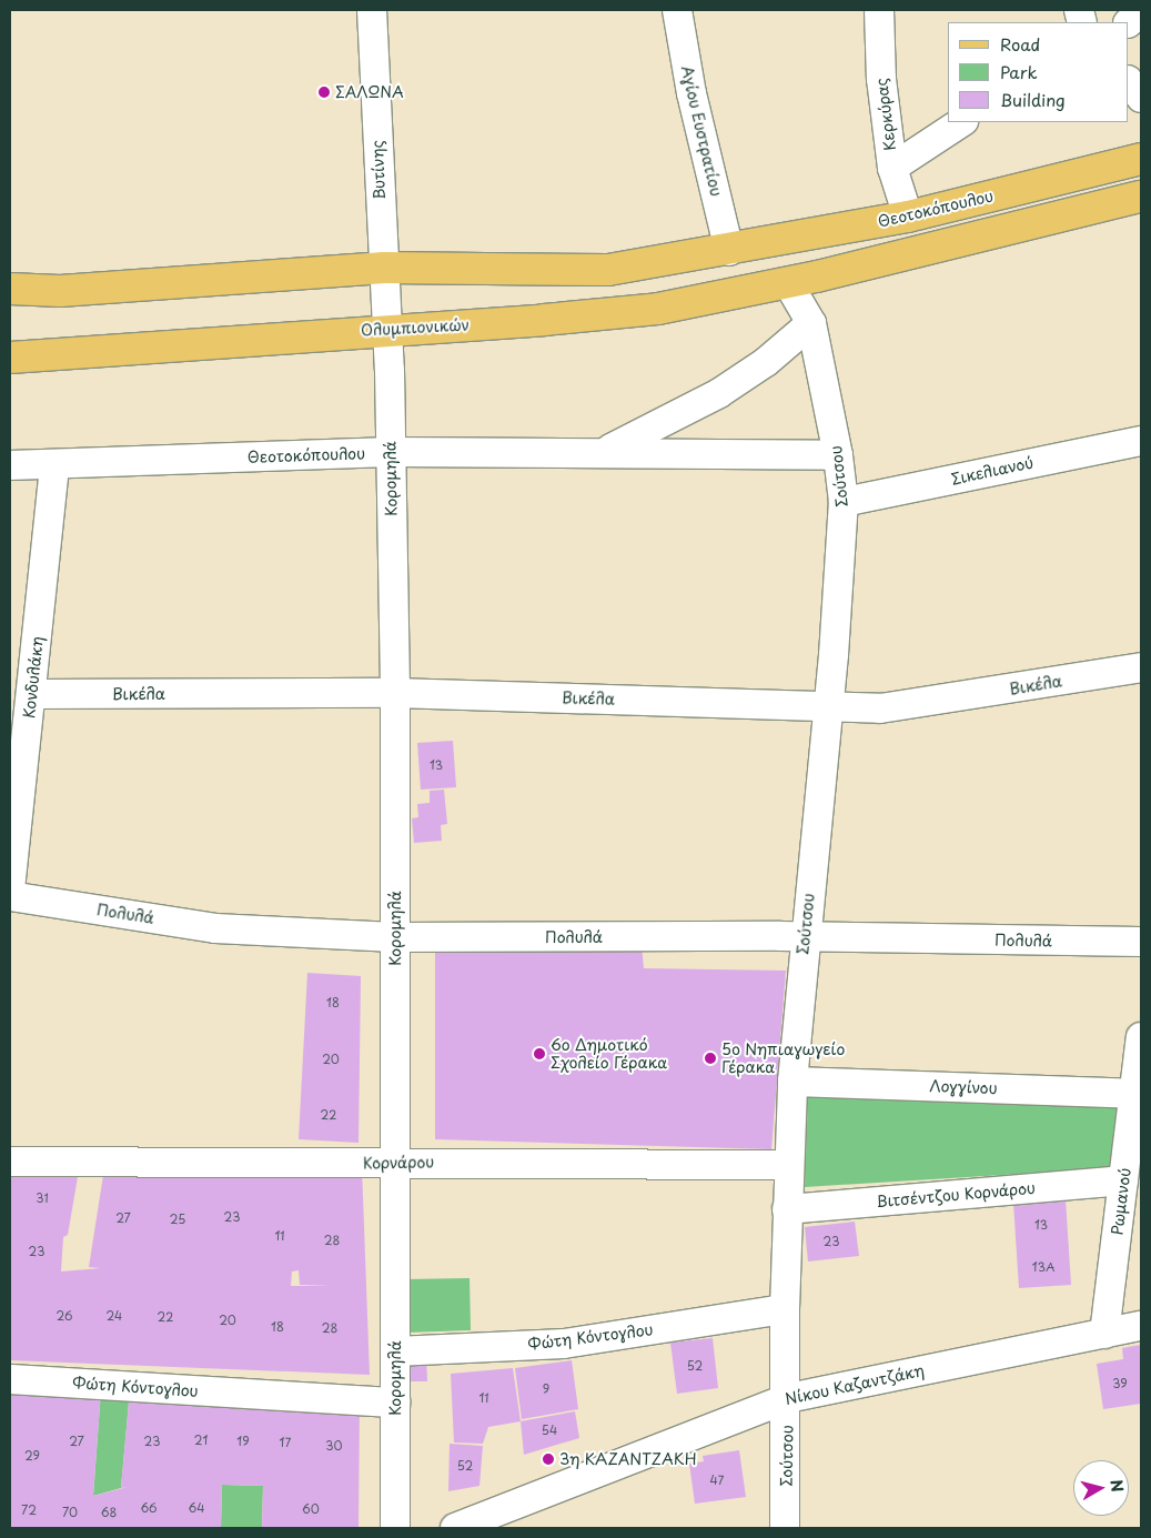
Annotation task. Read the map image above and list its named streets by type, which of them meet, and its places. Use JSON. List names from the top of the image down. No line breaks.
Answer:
{"streets":{"main road":["Θεοτοκόπουλου","Ολυμπιονικών"],"street":["Κερκύρας","Αγίου Ευστρατίου","Βυτίνης","Σικελιανού","Σούτσου","Κορομηλά","Κονδυλάκη","Βικέλα","Πολυλά","Λογγίνου","Κορνάρου","Βιτσέντζου Κορνάρου","Ρωμανού","Φώτη Κόντογλου","Νίκου Καζαντζάκη"]},"crossings":[["Κερκύρας","Θεοτοκόπουλου"],["Αγίου Ευστρατίου","Θεοτοκόπουλου"],["Βυτίνης","Ολυμπιονικών"],["Βυτίνης","Κορομηλά"],["Θεοτοκόπουλου","Σούτσου"],["Θεοτοκόπουλου","Κορομηλά"],["Θεοτοκόπουλου","Κονδυλάκη"],["Ολυμπιονικών","Σούτσου"],["Ολυμπιονικών","Κορομηλά"],["Σικελιανού","Σούτσου"],["Σούτσου","Βικέλα"],["Σούτσου","Πολυλά"],["Σούτσου","Λογγίνου"],["Σούτσου","Κορνάρου"],["Σούτσου","Βιτσέντζου Κορνάρου"],["Σούτσου","Φώτη Κόντογλου"],["Σούτσου","Νίκου Καζαντζάκη"],["Κορομηλά","Βικέλα"],["Κορομηλά","Πολυλά"],["Κορομηλά","Κορνάρου"],["Κορομηλά","Φώτη Κόντογλου"],["Κονδυλάκη","Βικέλα"],["Λογγίνου","Ρωμανού"],["Βιτσέντζου Κορνάρου","Ρωμανού"],["Ρωμανού","Νίκου Καζαντζάκη"]],"places":["ΣΑΛΩΝΑ","6ο Δημοτικό Σχολείο Γέρακα","5ο Νηπιαγωγείο Γέρακα","3η ΚΑΖΑΝΤΖΑΚΗ"],"house_numbers":["13","18","20","22","31","23","27","25","13","11","28","23","23","13Α","26","24","22","20","18","28","52","39","9","11","54","21","27","23","19","17","30","29","52","47","66","64","60","72","70","68"],"legend":["Road","Park","Building"],"north":"right"}
